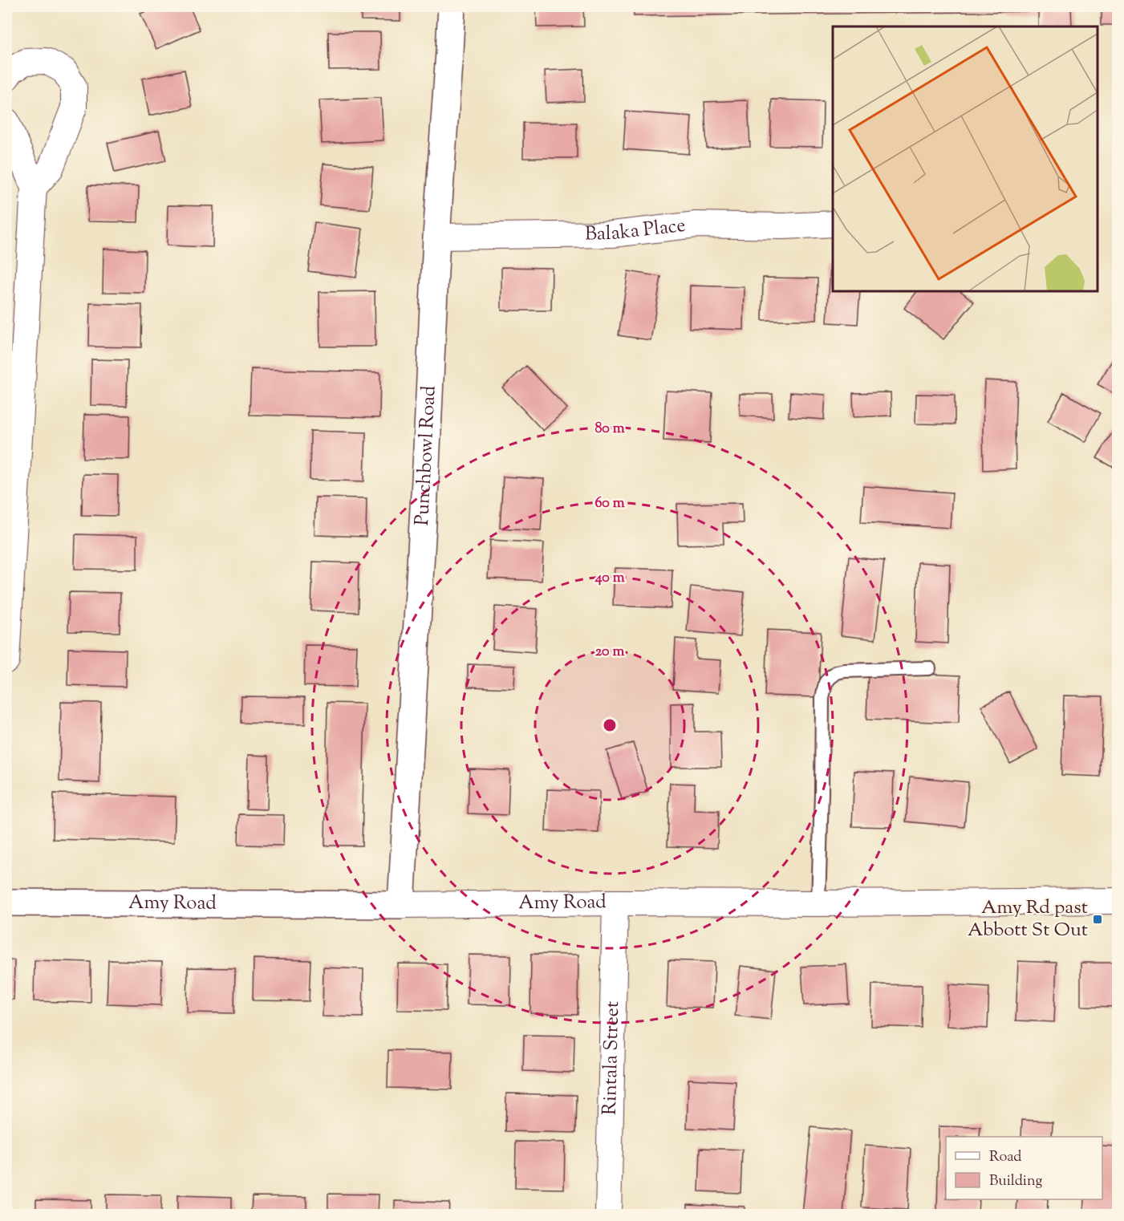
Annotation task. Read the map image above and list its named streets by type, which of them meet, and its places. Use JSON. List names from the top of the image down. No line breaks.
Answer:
{"streets":{"street":["Balaka Place","Punchbowl Road","Amy Road","Rintala Street"]},"crossings":[["Balaka Place","Punchbowl Road"],["Punchbowl Road","Amy Road"],["Amy Road","Rintala Street"]],"places":{"transit":["Amy Rd past Abbott St Out"]},"legend":["Road","Building"],"rings":["80 m","60 m","40 m","20 m"]}
